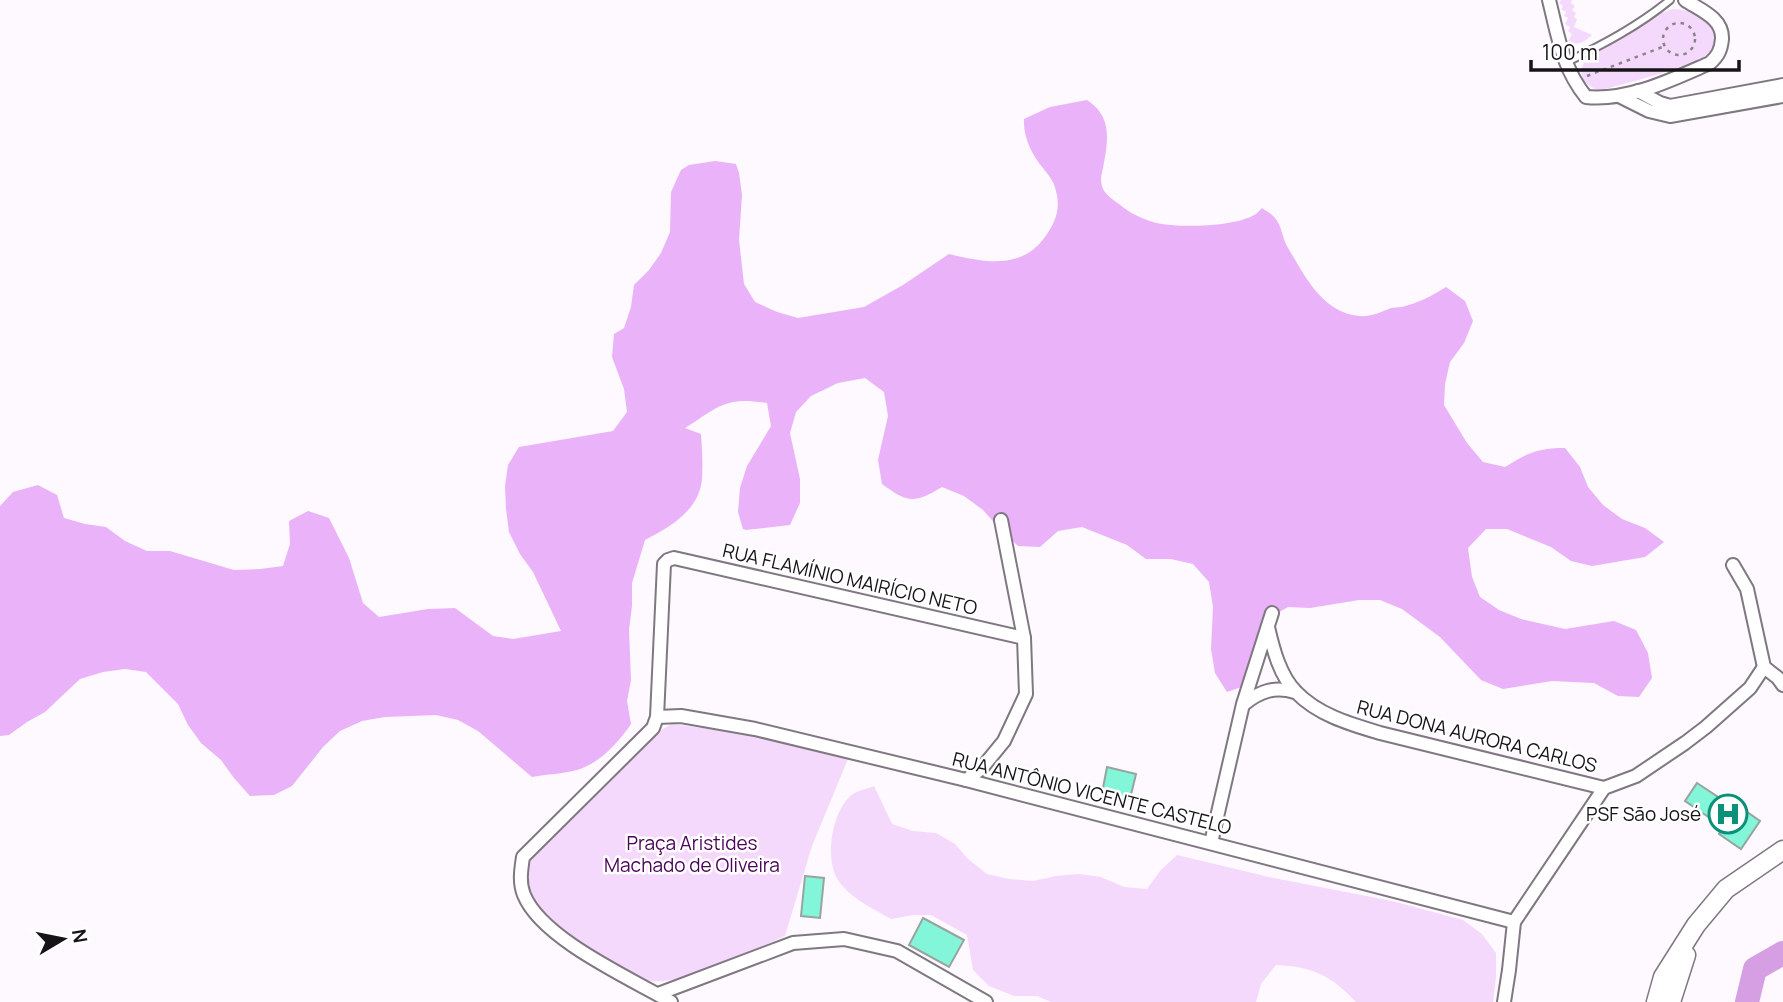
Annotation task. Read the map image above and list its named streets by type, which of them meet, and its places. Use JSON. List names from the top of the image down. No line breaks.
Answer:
{"streets":{"street":["RUA FLAMÍNIO MAIRÍCIO NETO","RUA DONA AURORA CARLOS","RUA ANTÔNIO VICENTE CASTELO"]},"crossings":[["RUA FLAMÍNIO MAIRÍCIO NETO","RUA ANTÔNIO VICENTE CASTELO"]],"parks":["Praça Aristides Machado de Oliveira"],"places":{"hospital":["PSF São José"]},"scale_bar":"100 m","north":"right"}
